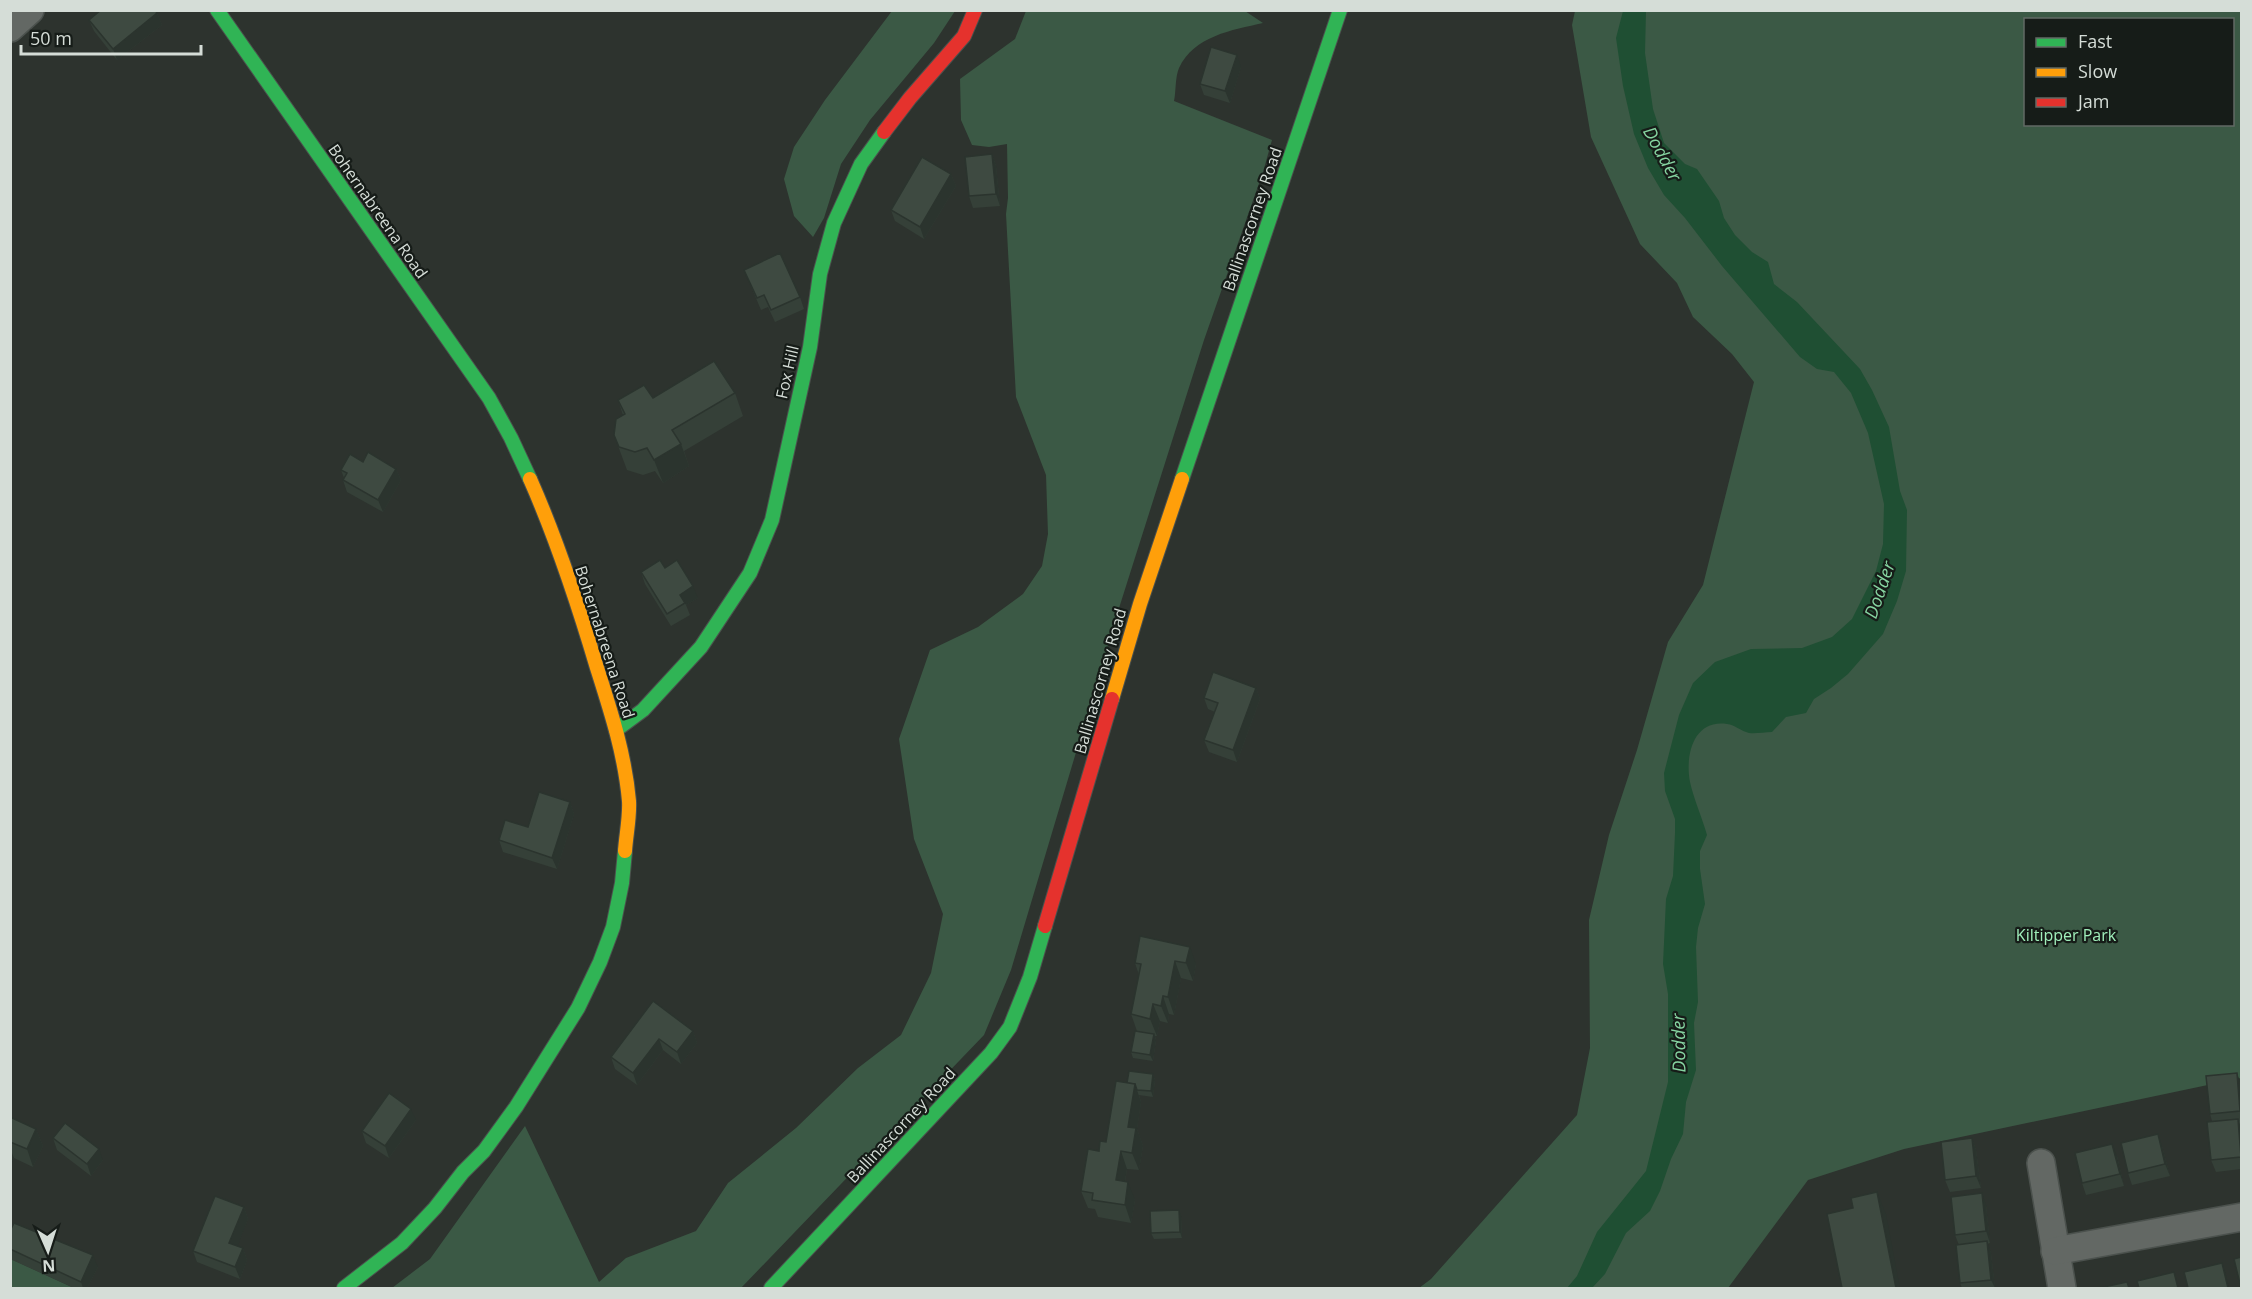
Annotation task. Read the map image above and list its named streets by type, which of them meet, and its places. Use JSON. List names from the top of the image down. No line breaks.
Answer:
{"streets":{"street":["Bohernabreena Road","Ballinascorney Road","Fox Hill"]},"crossings":[["Bohernabreena Road","Fox Hill"]],"water":["Dodder"],"parks":["Kiltipper Park"],"legend":["Fast","Slow","Jam"],"scale_bar":"50 m","north":"bottom"}
